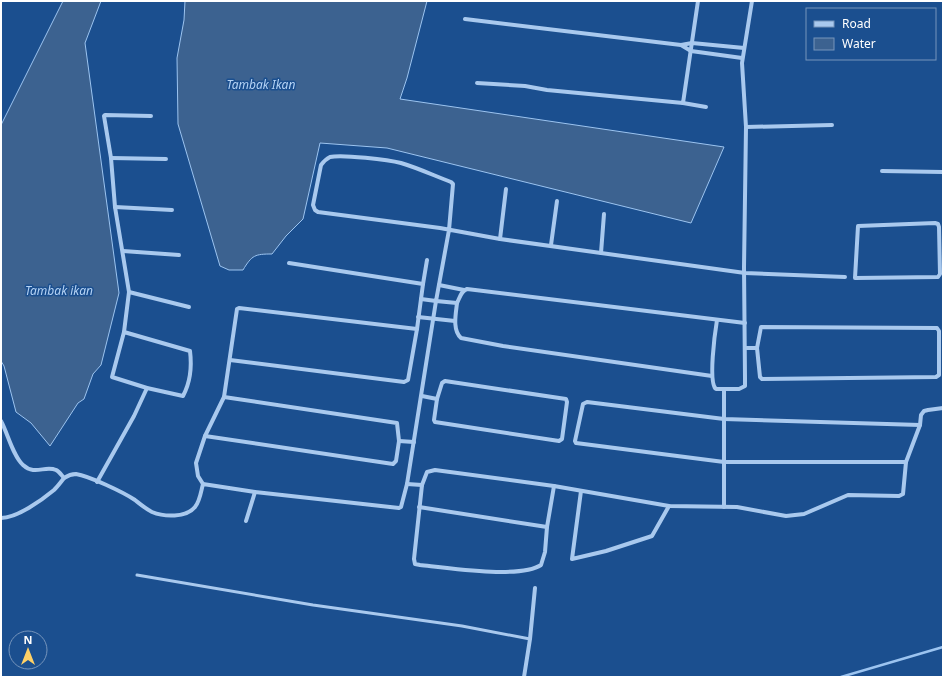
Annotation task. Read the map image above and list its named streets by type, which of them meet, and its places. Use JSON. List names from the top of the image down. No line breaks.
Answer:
{"water":["Tambak Ikan","Tambak ikan"],"legend":["Road","Water"],"north":"top"}
